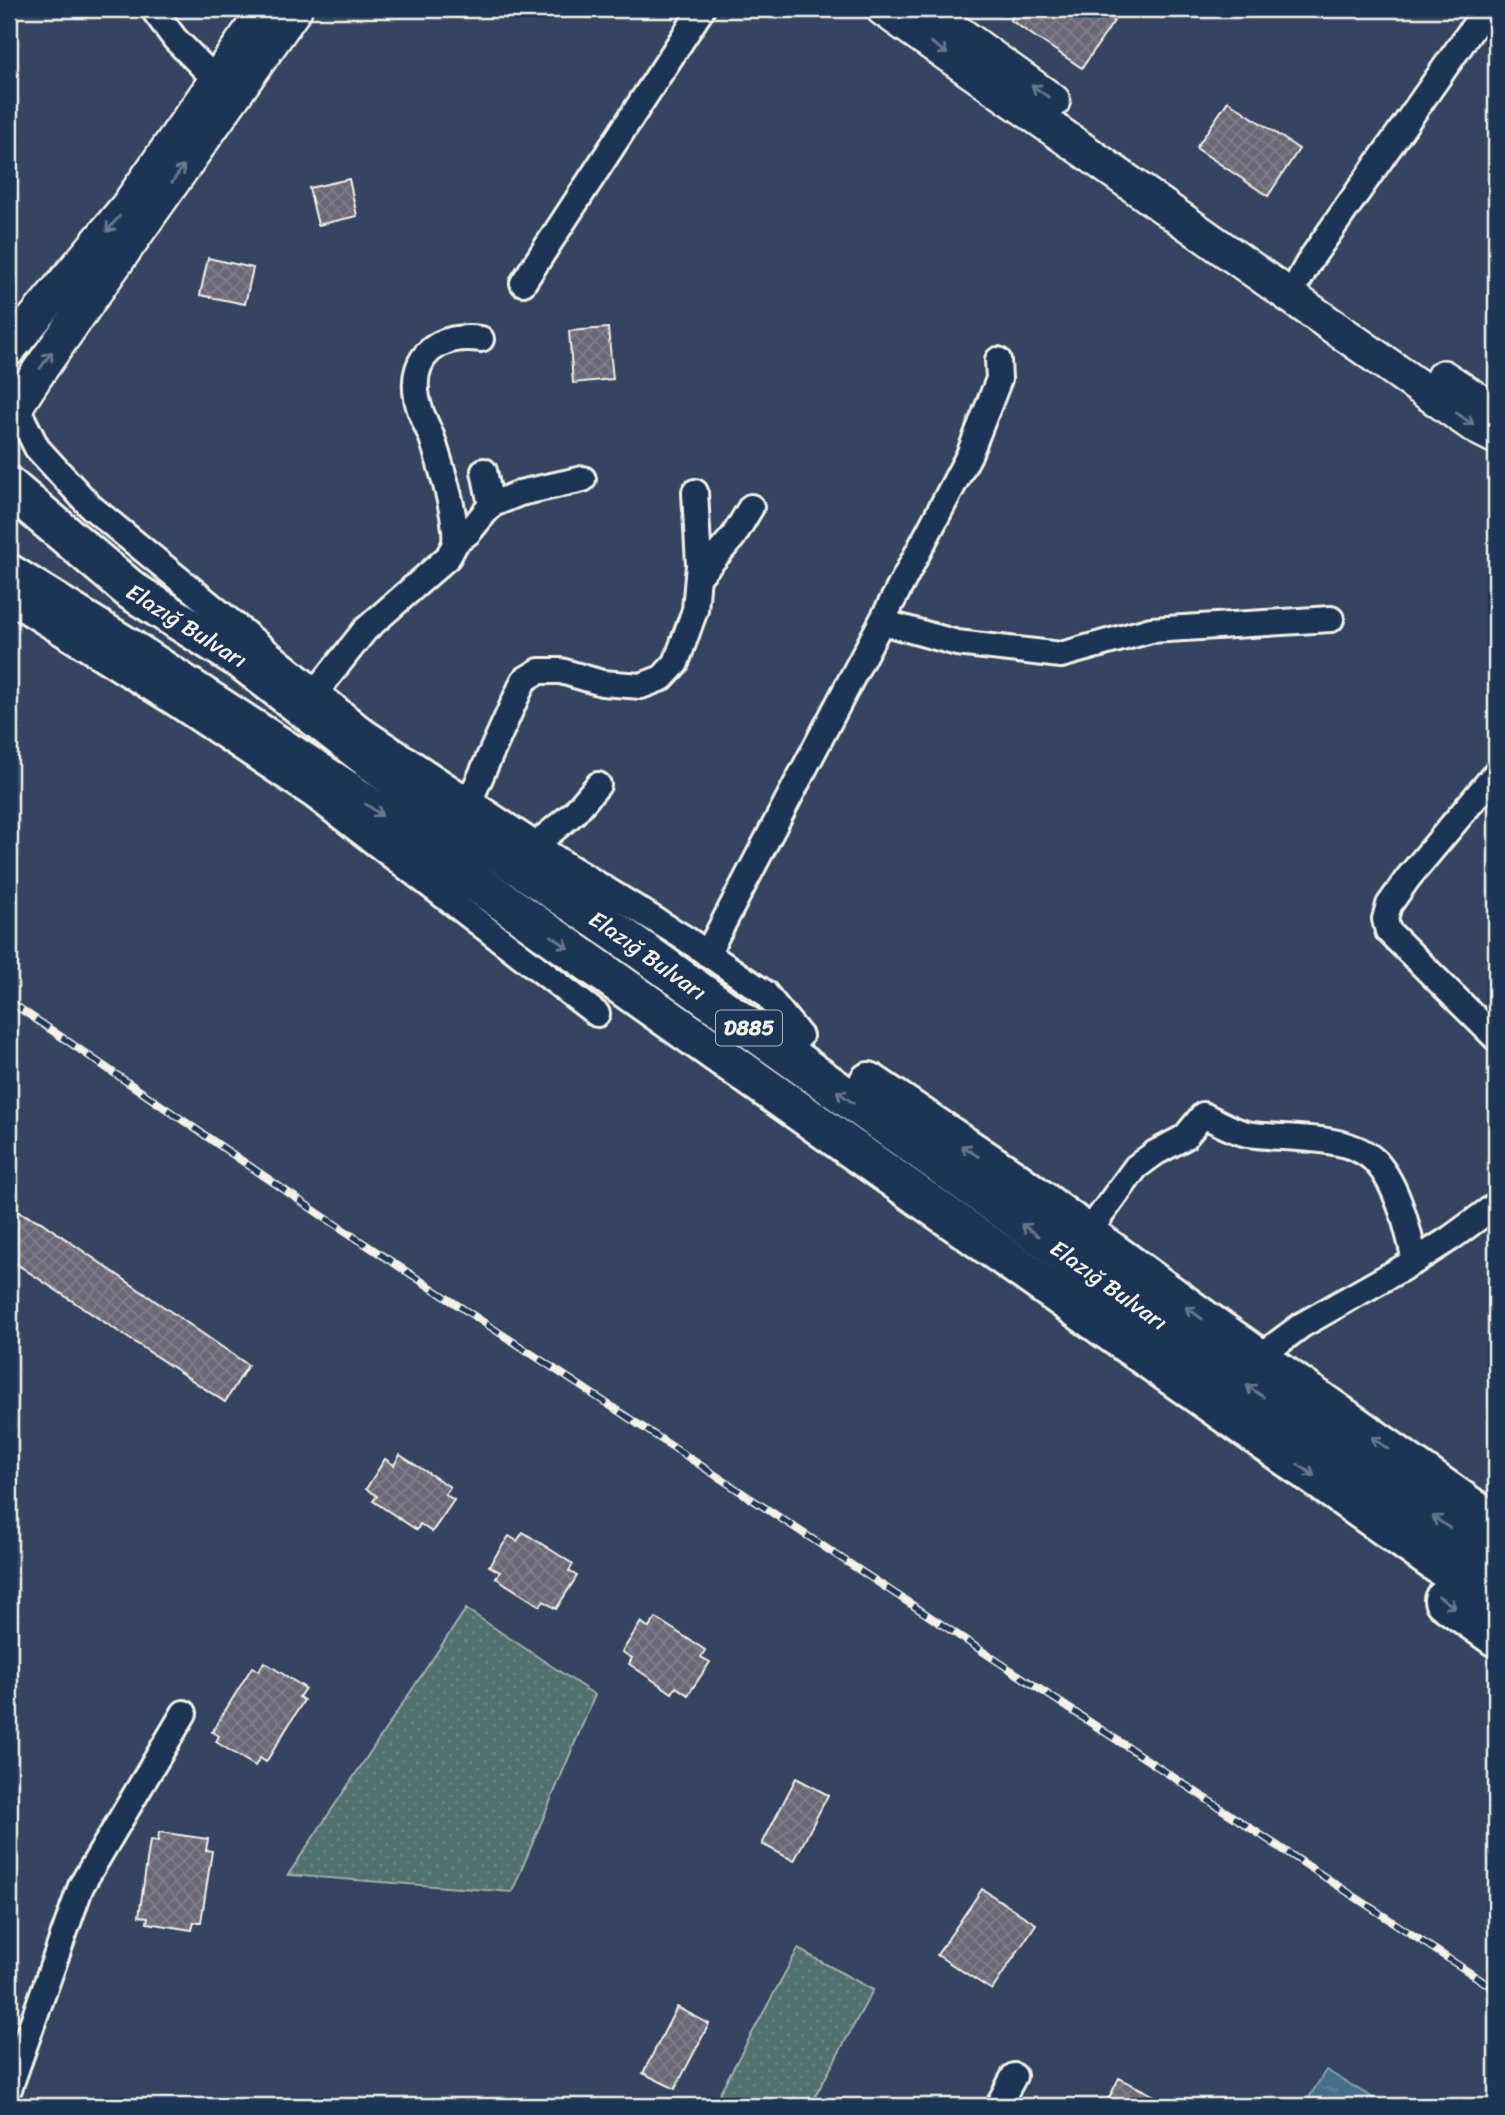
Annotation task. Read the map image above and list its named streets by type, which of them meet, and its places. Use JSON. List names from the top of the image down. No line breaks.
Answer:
{"streets":{"highway":["Elazığ Bulvarı","D885"]}}
